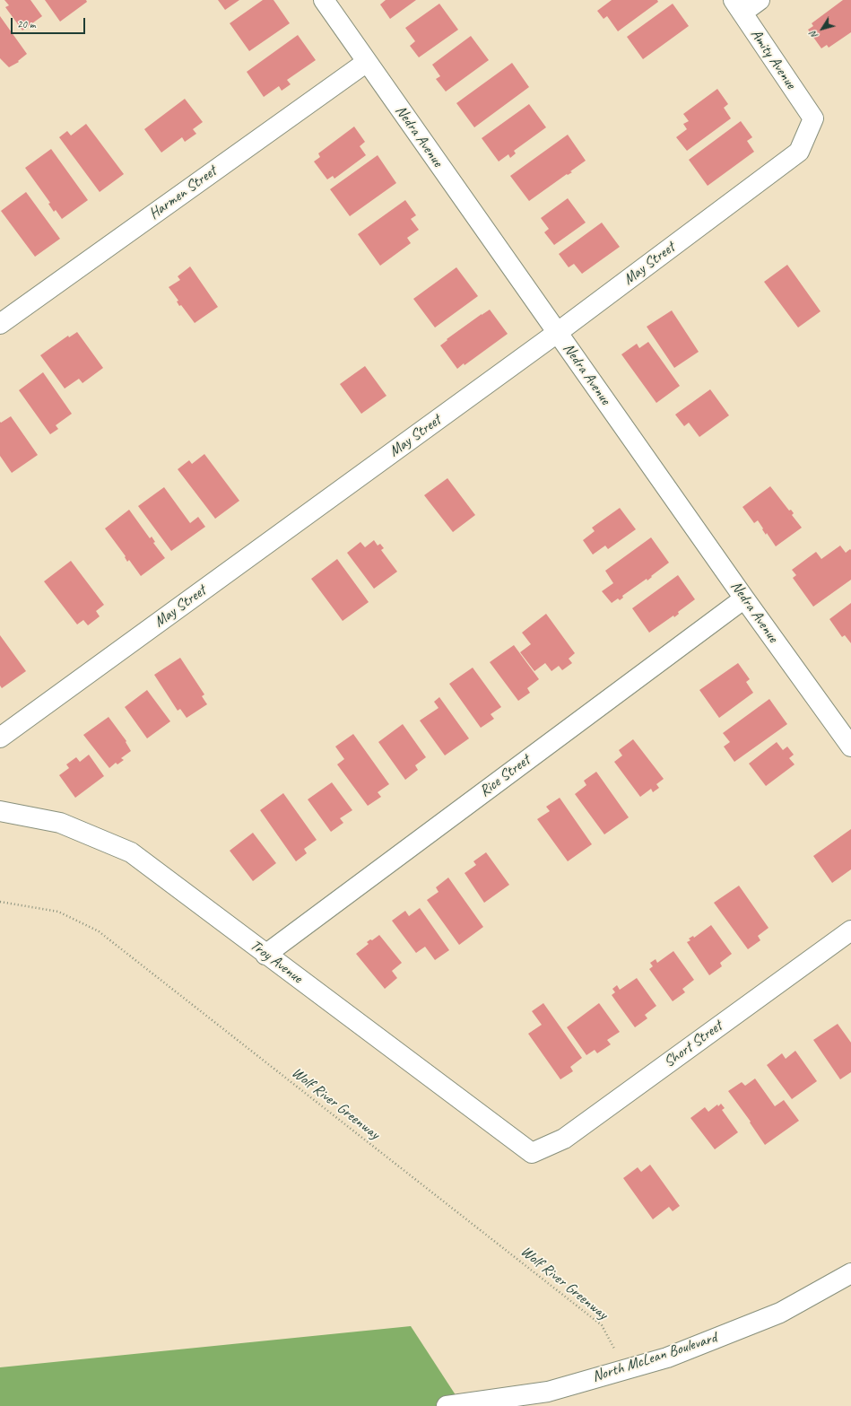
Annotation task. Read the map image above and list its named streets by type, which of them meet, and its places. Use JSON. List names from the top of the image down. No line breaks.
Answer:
{"streets":{"street":["Amity Avenue","Nedra Avenue","Harmen Street","May Street","Rice Street","Troy Avenue","Short Street","North McLean Boulevard"],"path":["Wolf River Greenway"]},"crossings":[["Amity Avenue","May Street"],["Nedra Avenue","Harmen Street"],["Nedra Avenue","May Street"],["Nedra Avenue","Rice Street"],["Rice Street","Troy Avenue"],["Troy Avenue","Short Street"],["Wolf River Greenway","North McLean Boulevard"]],"scale_bar":"20 m","north":"bottom left"}
